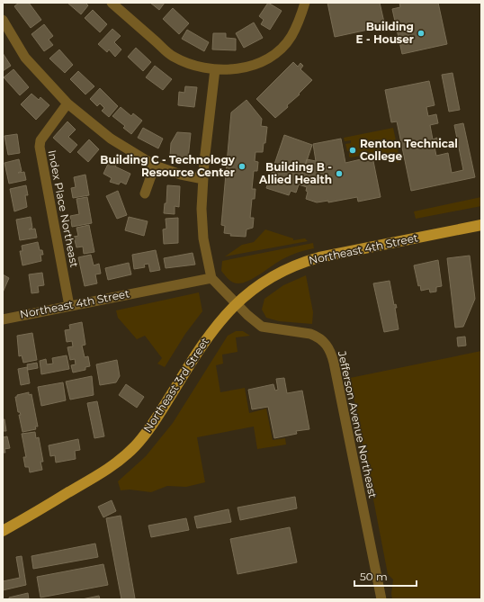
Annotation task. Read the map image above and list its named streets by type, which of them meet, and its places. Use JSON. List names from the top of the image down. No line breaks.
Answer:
{"streets":{"main road":["Northeast 4th Street","Northeast 3rd Street"],"street":["Index Place Northeast","Jefferson Avenue Northeast"]},"crossings":[["Index Place Northeast","Northeast 4th Street"],["Northeast 4th Street","Northeast 3rd Street"],["Northeast 4th Street","Jefferson Avenue Northeast"],["Northeast 3rd Street","Jefferson Avenue Northeast"]],"places":["Building E - Houser","Renton Technical College","Building C - Technology Resource Center","Building B - Allied Health"],"scale_bar":"50 m"}
